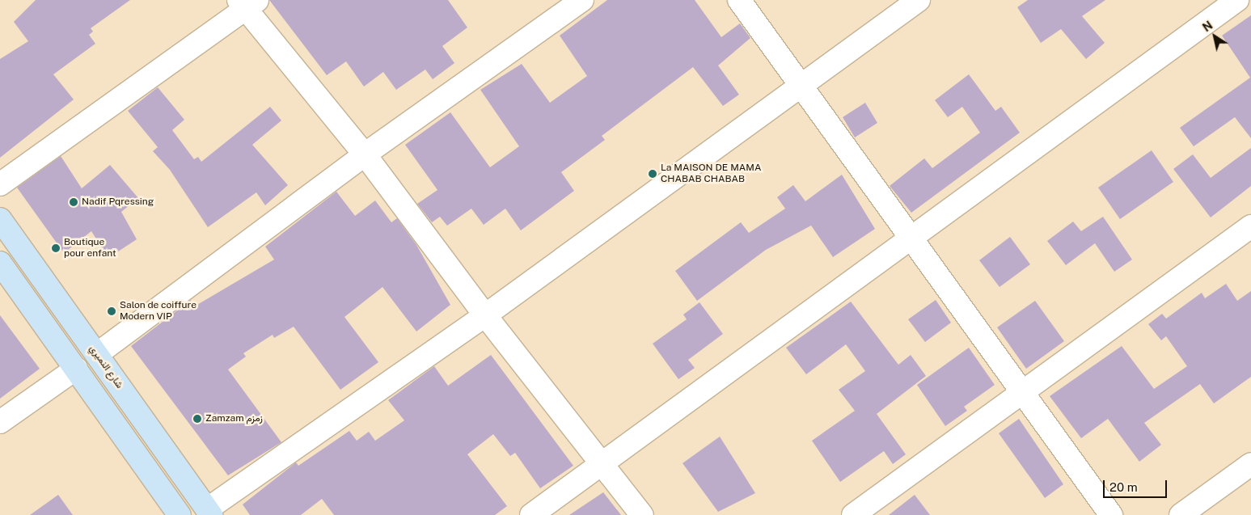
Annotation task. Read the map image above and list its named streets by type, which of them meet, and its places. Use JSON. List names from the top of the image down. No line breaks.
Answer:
{"streets":{"main road":["شارع النميري"]},"places":["La MAISON DE MAMA CHABAB CHABAB","Nadif Pqressing","Boutique pour enfant","Salon de coiffure Modern VIP","Zamzam زمزم"],"scale_bar":"20 m","north":"top left"}
